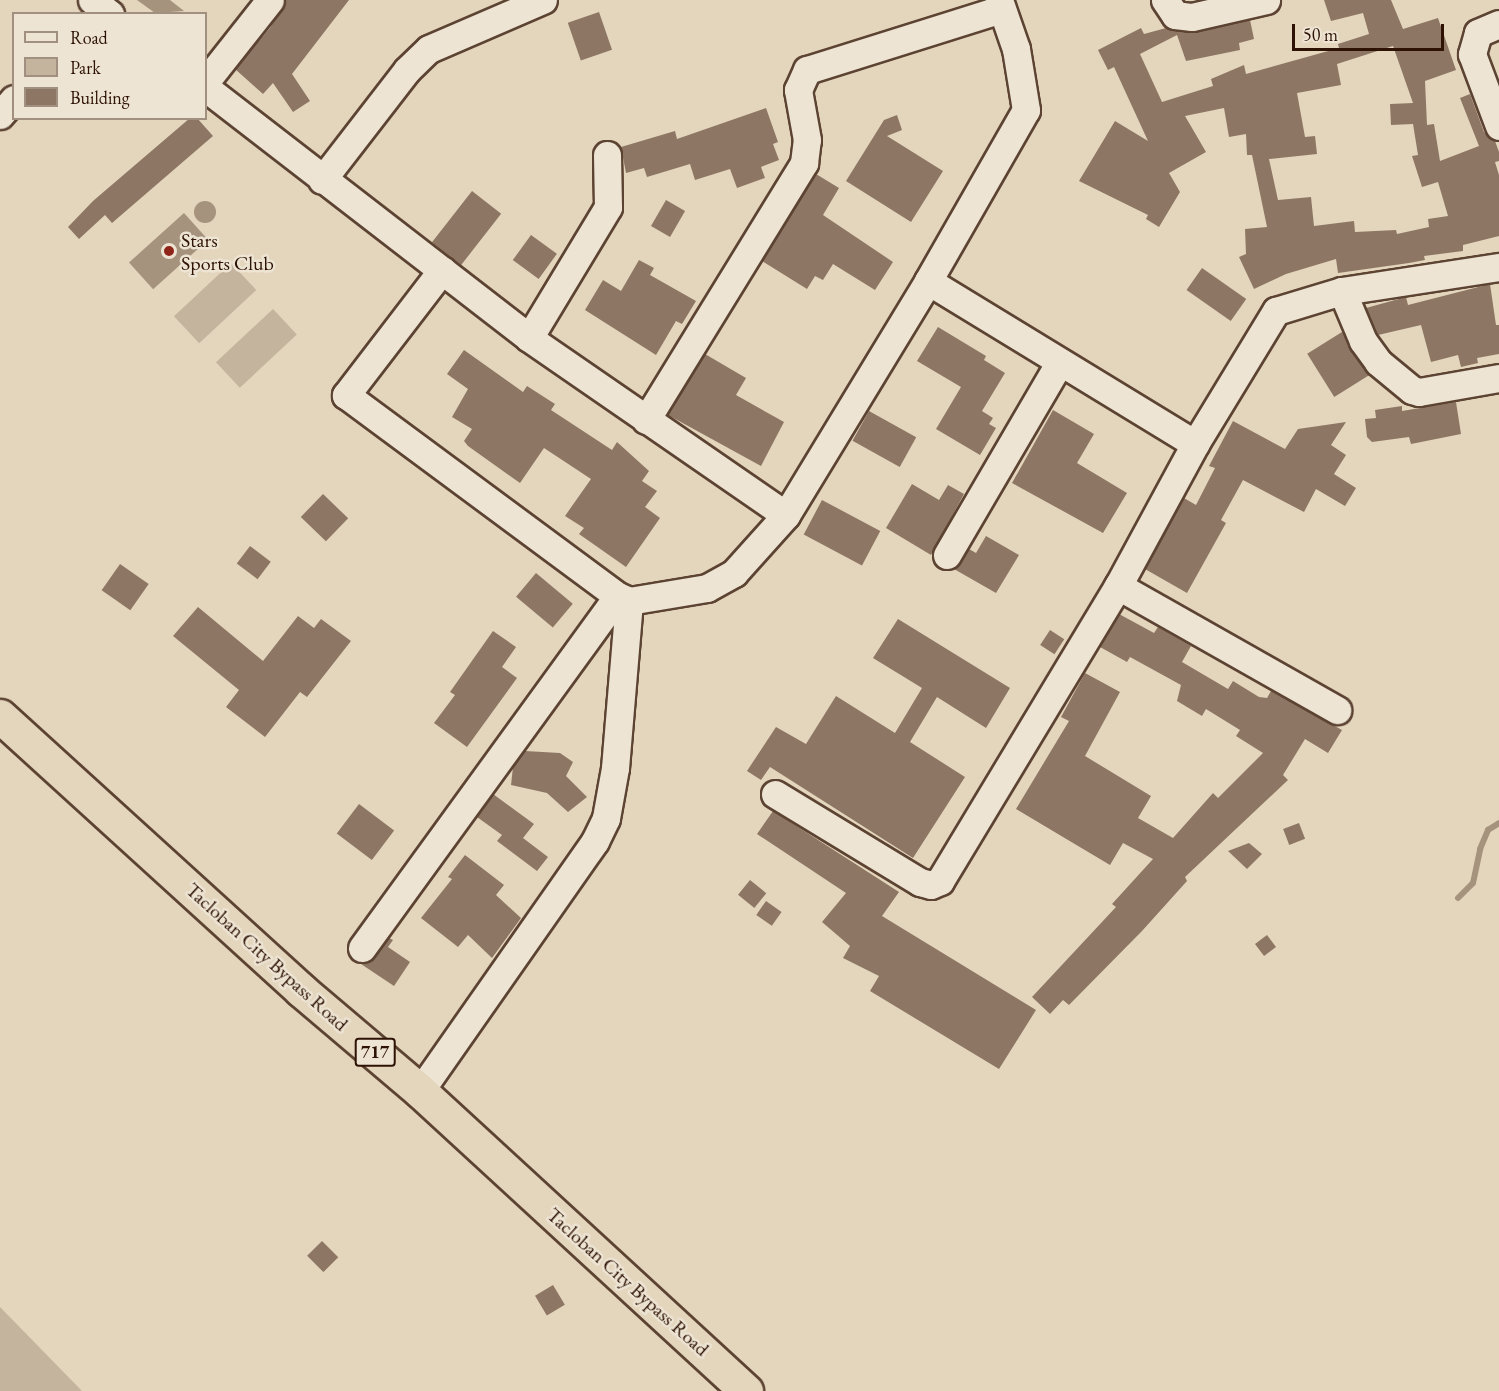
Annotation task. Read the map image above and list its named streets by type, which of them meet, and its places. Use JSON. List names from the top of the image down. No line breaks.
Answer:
{"streets":{"highway":["Tacloban City Bypass Road","717"]},"places":["Stars Sports Club"],"legend":["Road","Park","Building"],"scale_bar":"50 m"}
